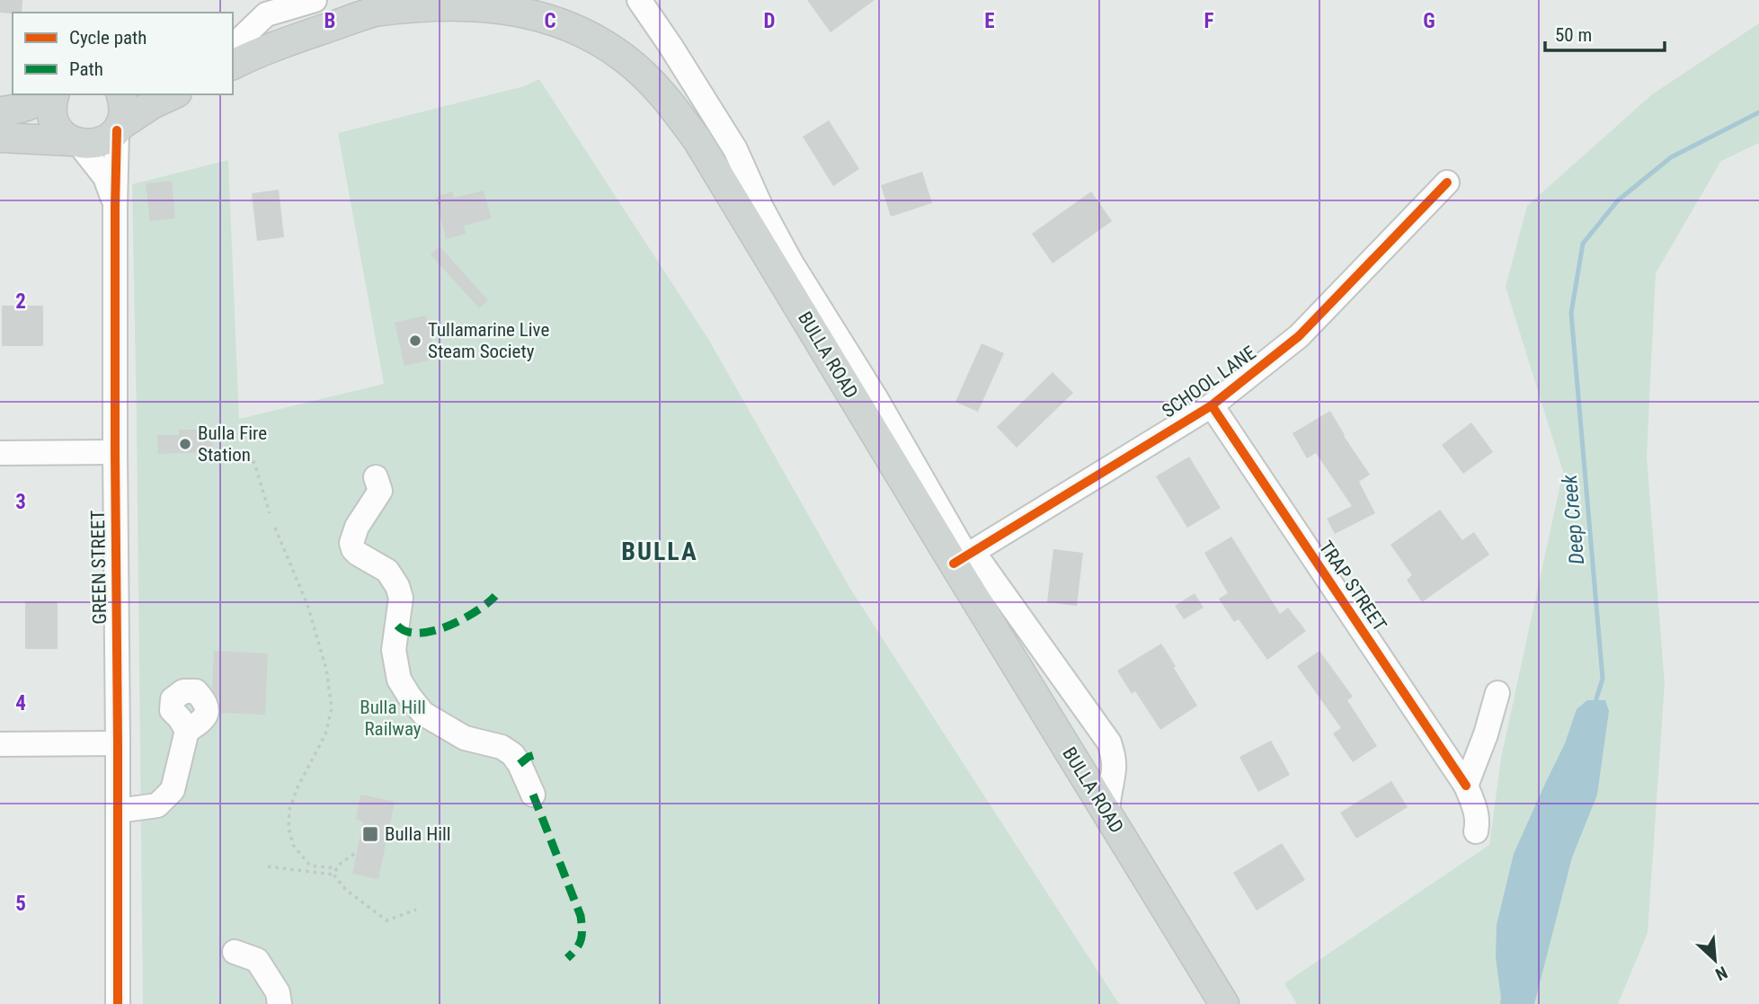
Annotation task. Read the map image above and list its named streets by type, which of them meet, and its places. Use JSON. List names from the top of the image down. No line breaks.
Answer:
{"streets":{"main road":["BULLA ROAD"],"street":["SCHOOL LANE","GREEN STREET","TRAP STREET"]},"crossings":[["BULLA ROAD","SCHOOL LANE"],["SCHOOL LANE","TRAP STREET"]],"districts":["BULLA"],"water":["Deep Creek"],"parks":["Bulla Hill Railway"],"places":{"other":["Tullamarine Live Steam Society","Bulla Fire Station"],"transit":["Bulla Hill"]},"legend":["Cycle path","Path"],"scale_bar":"50 m","north":"bottom right","grid":{"columns":["B","C","D","E","F","G"],"rows":["2","3","4","5"]}}
